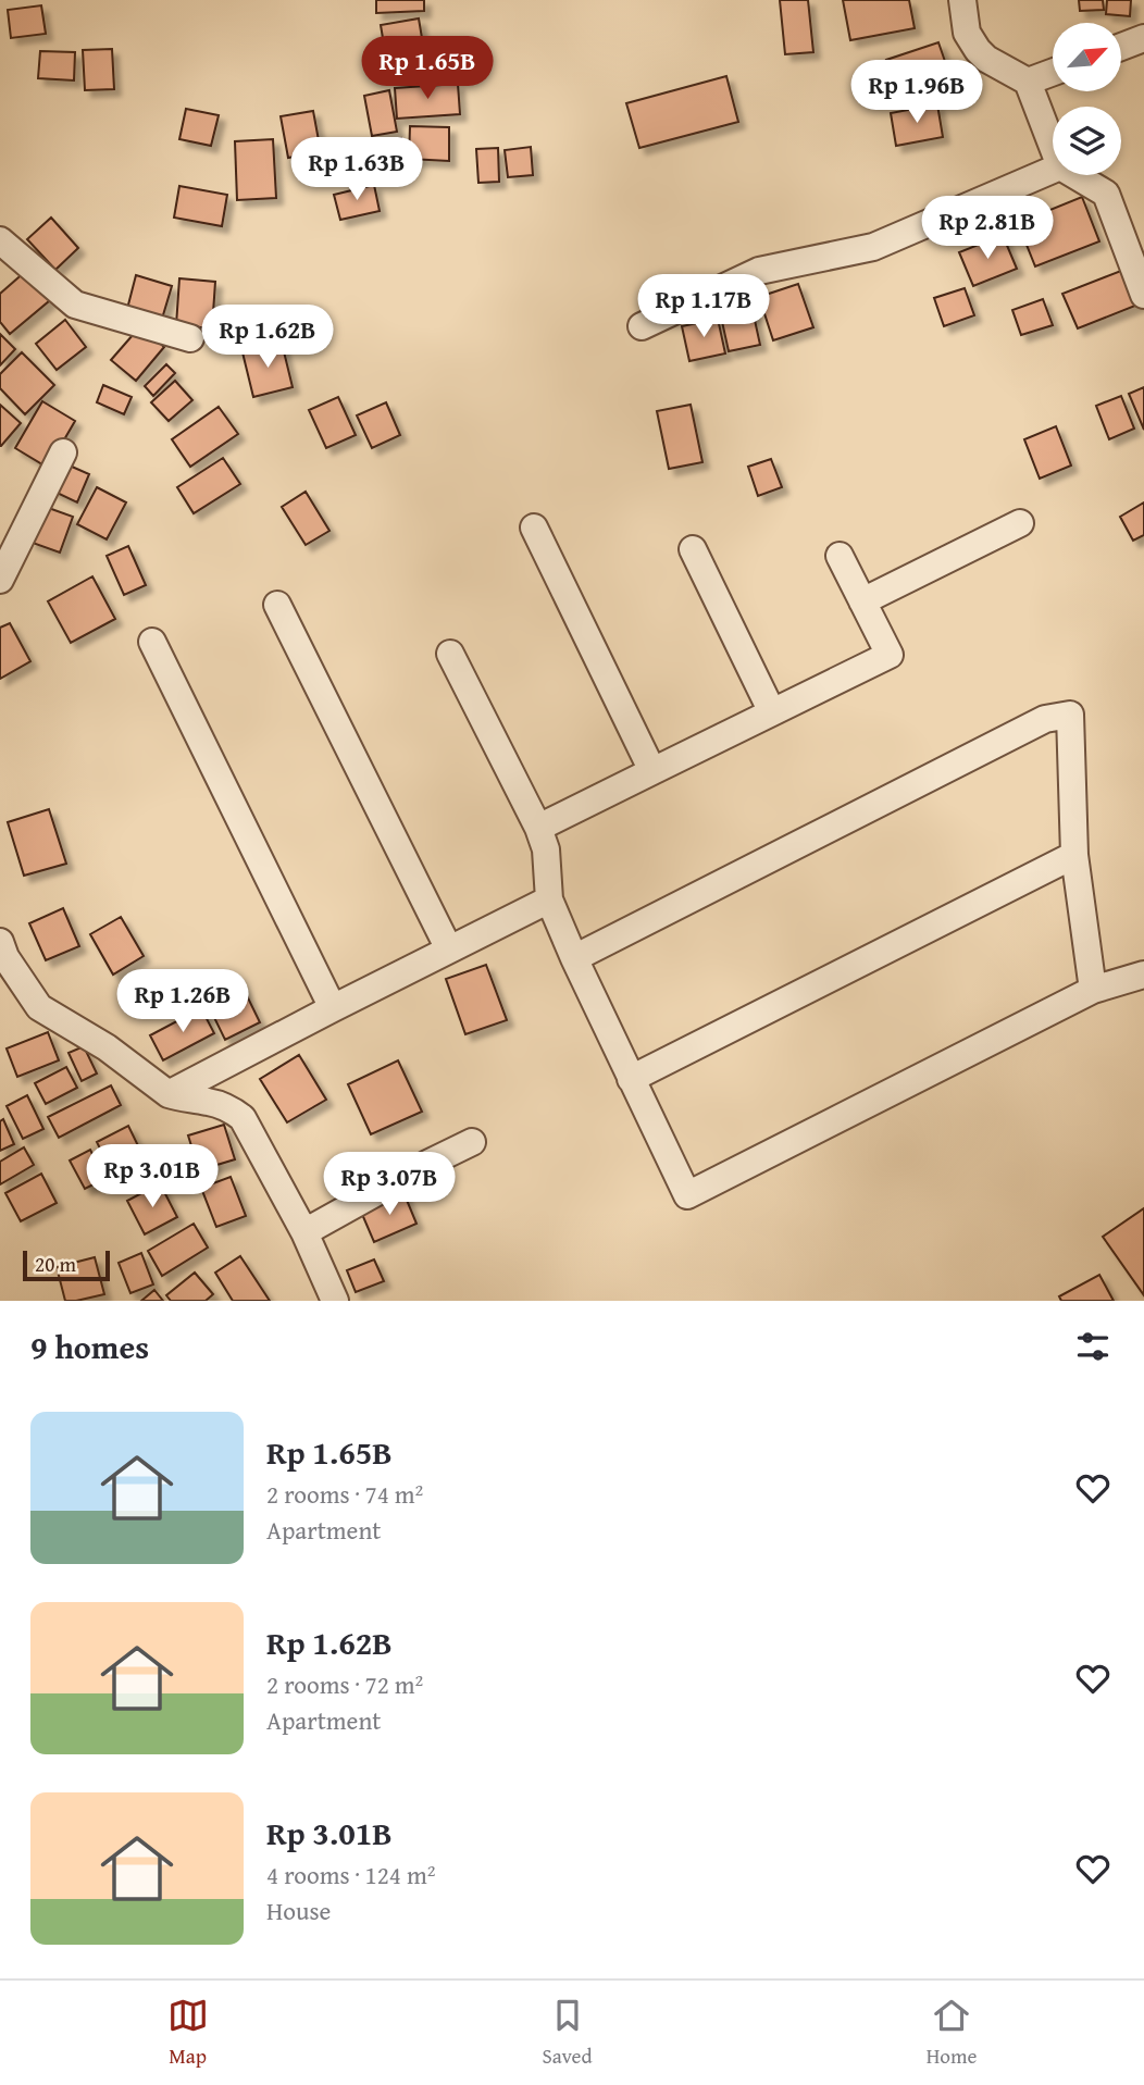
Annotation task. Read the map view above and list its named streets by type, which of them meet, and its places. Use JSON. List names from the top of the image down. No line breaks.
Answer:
{"scale_bar":"20 m","north":"top right","page":{"price":["Rp 1.65B","Rp 1.96B","Rp 1.63B","Rp 2.81B","Rp 1.17B","Rp 1.62B","Rp 1.26B","Rp 3.01B","Rp 3.07B"],"scale":"20 m","heading":"9 homes","list":[{"name":"Rp 1.65B","note":"2 rooms · 74 m² · Apartment"},{"name":"Rp 1.62B","note":"2 rooms · 72 m² · Apartment"},{"name":"Rp 3.01B","note":"4 rooms · 124 m² · House"}],"tabs":["Map","Saved","Home"]}}
